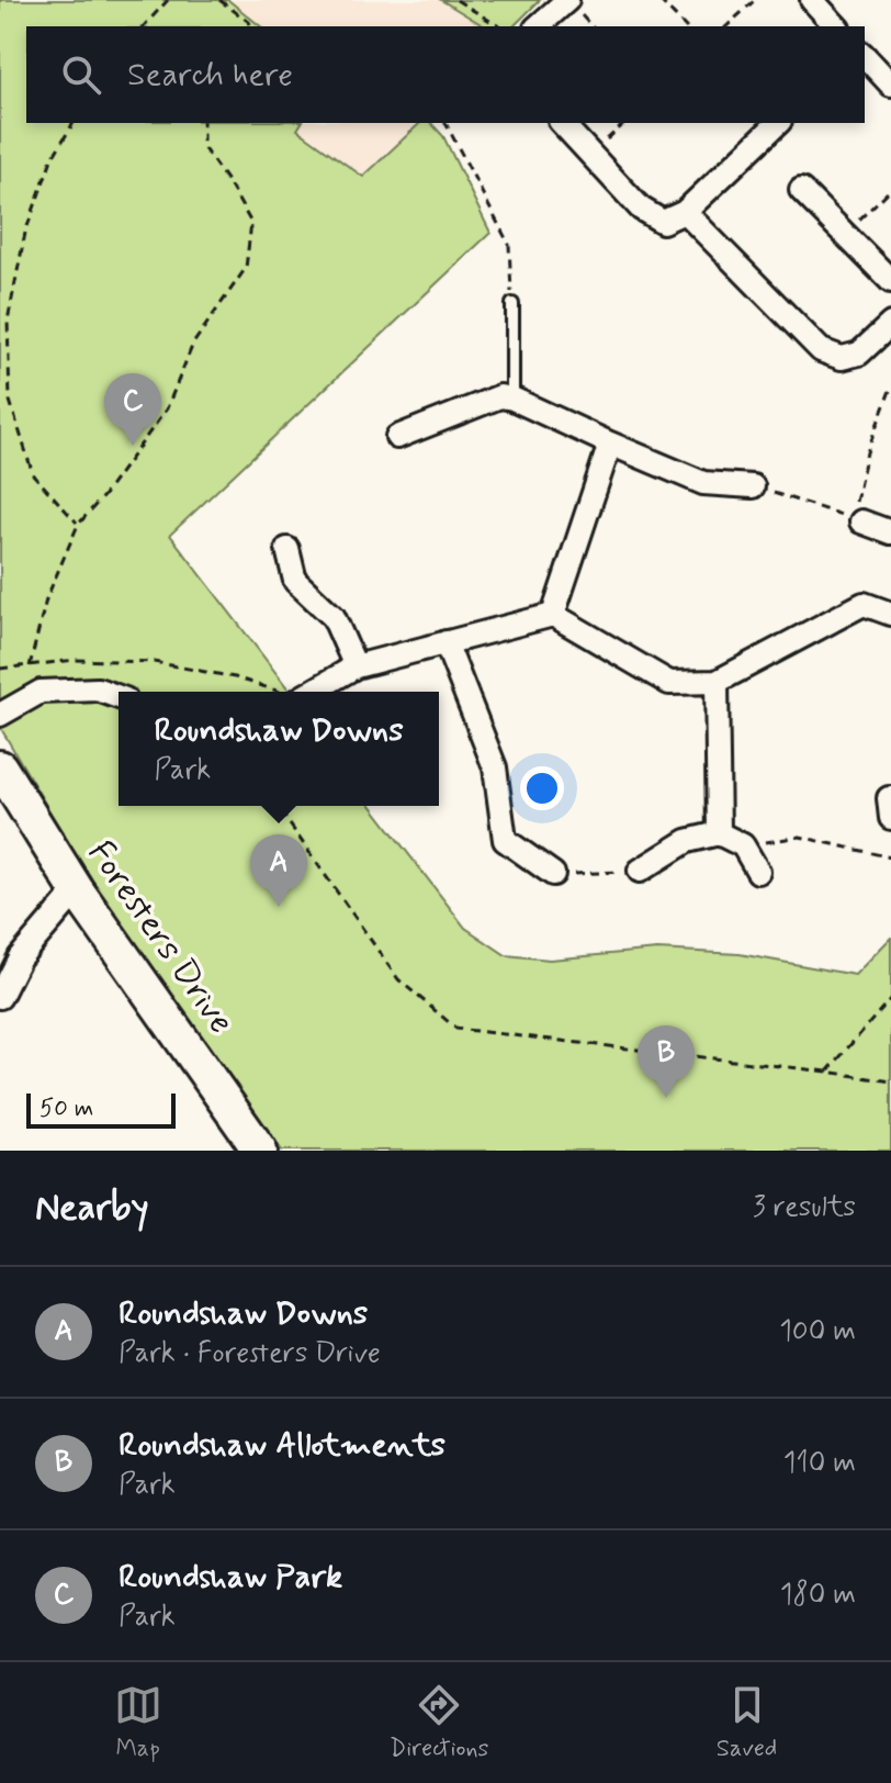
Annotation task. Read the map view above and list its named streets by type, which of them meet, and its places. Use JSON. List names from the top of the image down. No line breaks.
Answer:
{"streets":{"main road":["Foresters Drive"]},"scale_bar":"50 m","page":{"search":"Search here","pins":["C","A","B"],"popup":["Roundshaw Downs","Park"],"scale":"50 m","heading":["Nearby","3 results"],"list":[{"mark":"A","name":"Roundshaw Downs","note":"Park · Foresters Drive","value":"100 m"},{"mark":"B","name":"Roundshaw Allotments","note":"Park","value":"110 m"},{"mark":"C","name":"Roundshaw Park","note":"Park","value":"180 m"}],"nav":["Map","Directions","Saved"]}}
